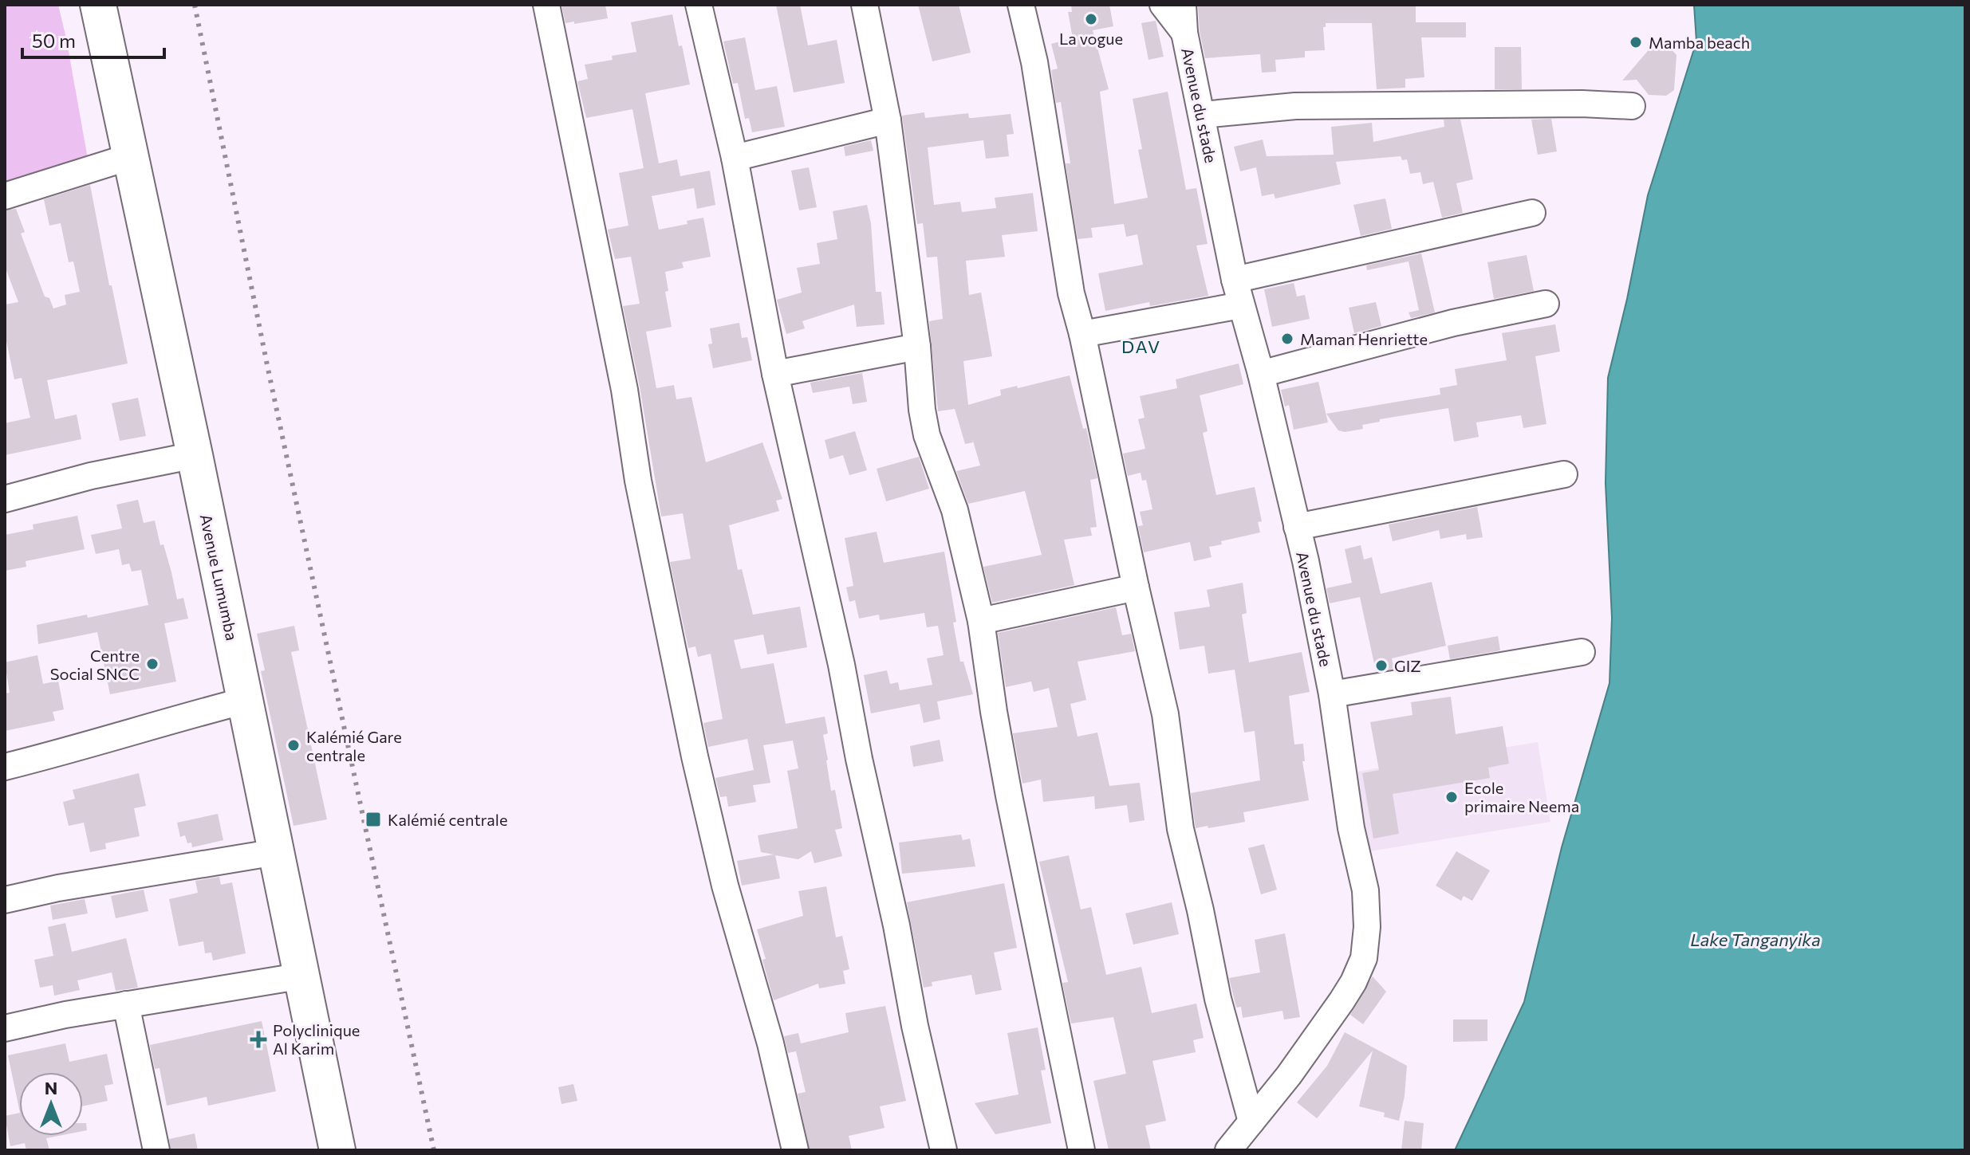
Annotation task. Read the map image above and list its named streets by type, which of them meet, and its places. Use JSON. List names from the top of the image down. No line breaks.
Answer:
{"streets":{"highway":["Avenue Lumumba"],"street":["Avenue du stade"]},"districts":["DAV"],"water":["Lake Tanganyika"],"places":{"other":["La vogue","Mamba beach","Maman Henriette","Centre Social SNCC","GIZ","Kalémié Gare centrale","Ecole primaire Neema"],"transit":["Kalémié centrale"],"health":["Polyclinique Al Karim"]},"scale_bar":"50 m","north":"top"}
